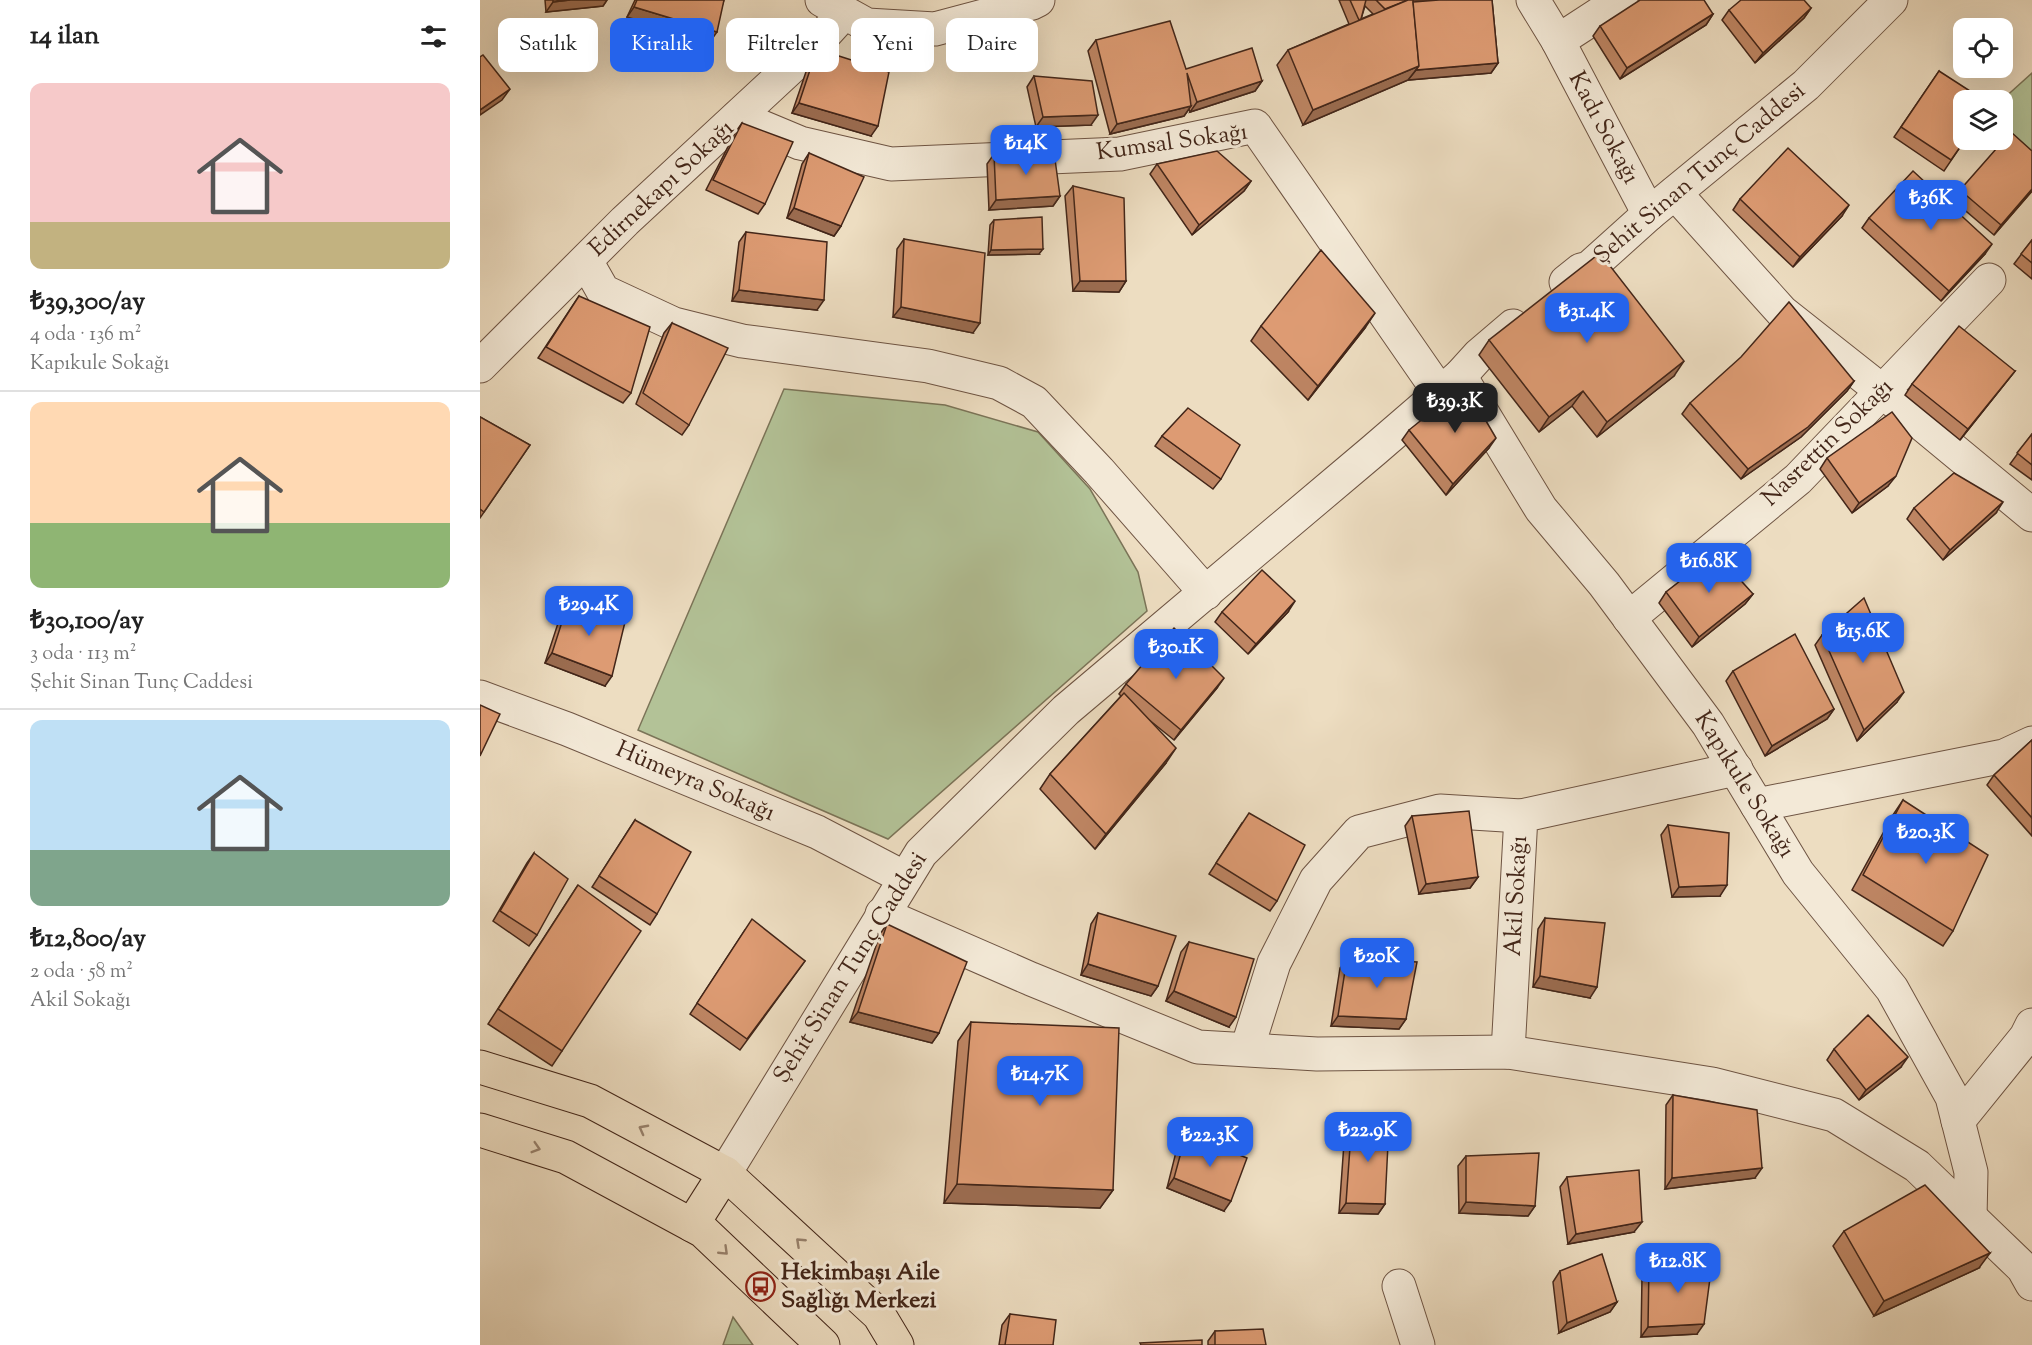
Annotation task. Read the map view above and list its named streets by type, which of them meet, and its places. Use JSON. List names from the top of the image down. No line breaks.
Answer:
{"streets":{"street":["Kadı Sokağı","Kumsal Sokağı","Şehit Sinan Tunç Caddesi","Edirnekapı Sokağı","Nasrettin Sokağı","Hümeyra Sokağı","Kapıkule Sokağı","Akil Sokağı"]},"crossings":[["Kadı Sokağı","Şehit Sinan Tunç Caddesi"],["Kumsal Sokağı","Şehit Sinan Tunç Caddesi"],["Kumsal Sokağı","Edirnekapı Sokağı"],["Kumsal Sokağı","Kapıkule Sokağı"],["Şehit Sinan Tunç Caddesi","Hümeyra Sokağı"],["Şehit Sinan Tunç Caddesi","Kapıkule Sokağı"],["Nasrettin Sokağı","Kapıkule Sokağı"],["Kapıkule Sokağı","Akil Sokağı"]],"places":{"bus stop":["Hekimbaşı Aile Sağlığı Merkezi"]},"page":{"heading":"14 ilan","chip":["Satılık","Kiralık","Filtreler","Yeni","Daire"],"list":[{"name":"₺39,300/ay","note":"4 oda · 136 m² · Kapıkule Sokağı"},{"name":"₺30,100/ay","note":"3 oda · 113 m² · Şehit Sinan Tunç Caddesi"},{"name":"₺12,800/ay","note":"2 oda · 58 m² · Akil Sokağı"}],"price":["₺14K","₺36K","₺31.4K","₺39.3K","₺16.8K","₺29.4K","₺15.6K","₺30.1K","₺20.3K","₺20K","₺14.7K","₺22.9K","₺22.3K","₺12.8K"]}}
